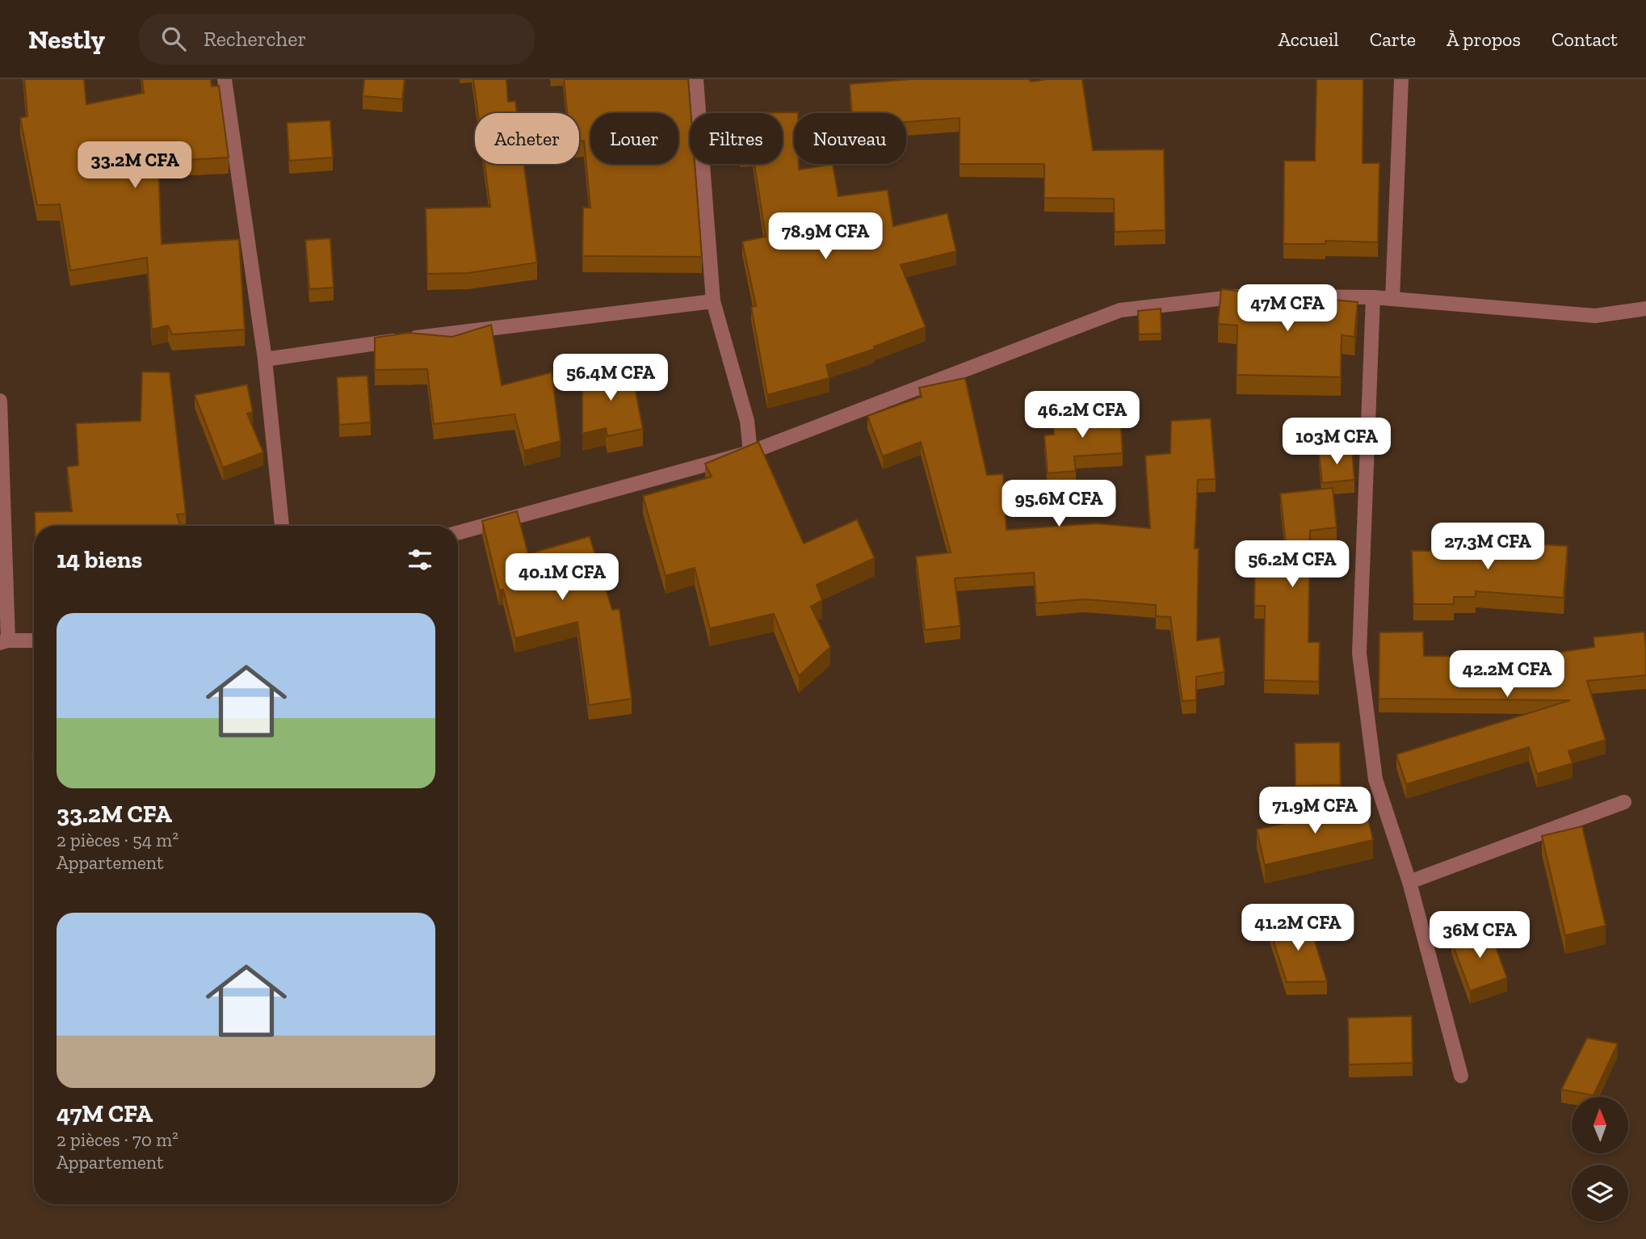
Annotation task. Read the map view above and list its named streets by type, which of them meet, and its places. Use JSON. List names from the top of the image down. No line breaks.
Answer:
{"north":"top","page":{"header":"Nestly","search":"Rechercher","nav":["Accueil","Carte","À propos","Contact"],"chip":["Acheter","Louer","Filtres","Nouveau"],"price":["33.2M CFA","78.9M CFA","47M CFA","56.4M CFA","46.2M CFA","103M CFA","95.6M CFA","27.3M CFA","56.2M CFA","40.1M CFA","42.2M CFA","71.9M CFA","41.2M CFA","36M CFA"],"heading":"14 biens","list":[{"name":"33.2M CFA","note":"2 pièces · 54 m² · Appartement"},{"name":"47M CFA","note":"2 pièces · 70 m² · Appartement"}]}}
